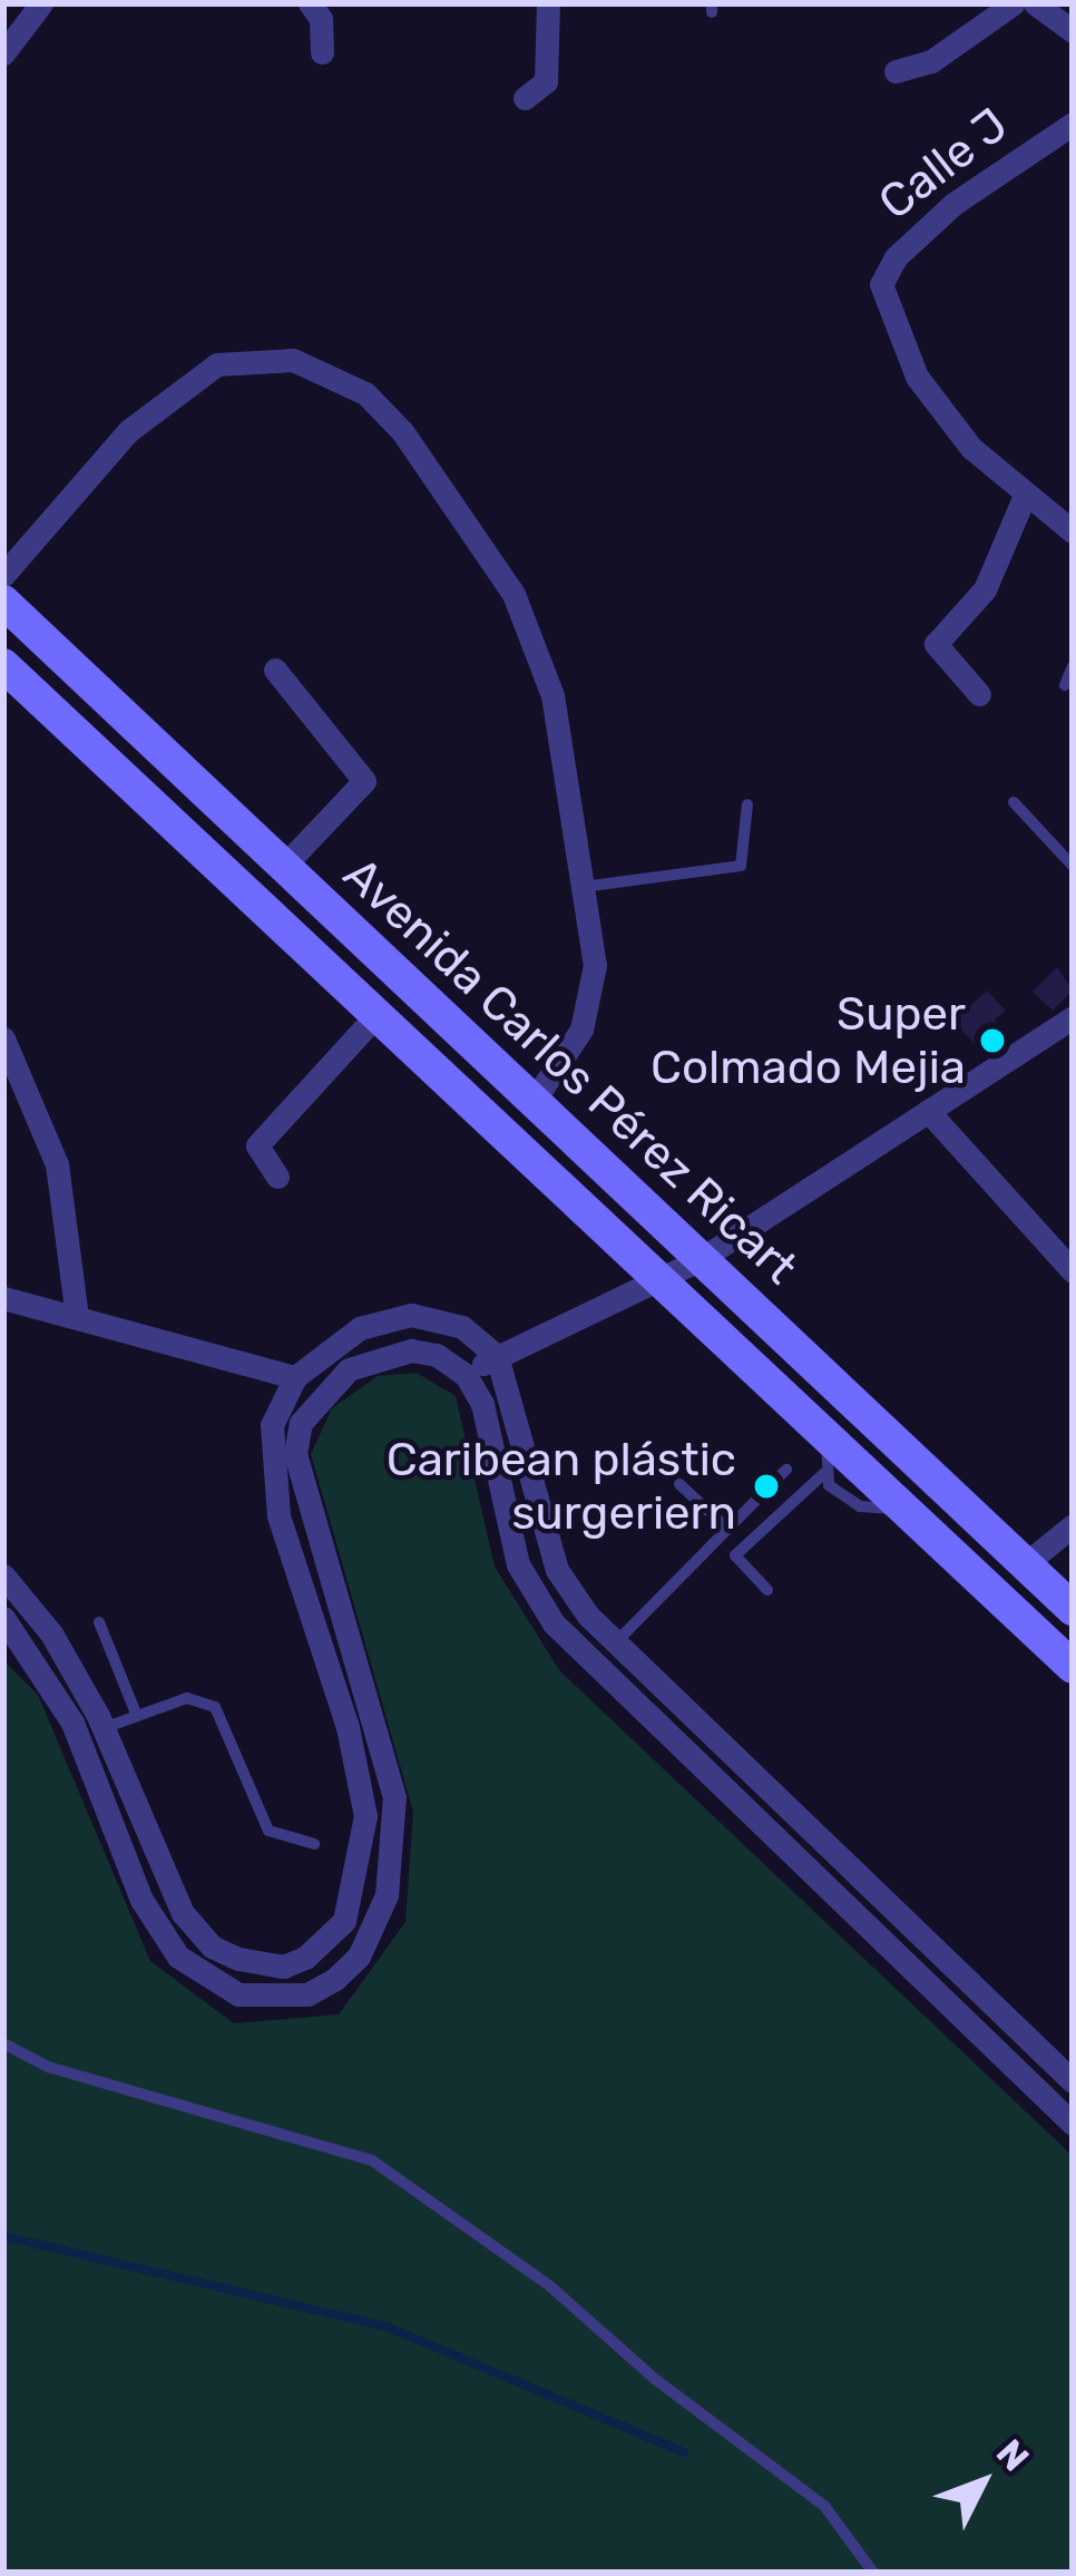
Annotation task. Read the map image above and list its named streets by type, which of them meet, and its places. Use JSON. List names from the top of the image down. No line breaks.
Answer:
{"streets":{"main road":["Avenida Carlos Pérez Ricart"],"street":["Calle J"]},"places":["Super Colmado Mejia","Caribean plástic surgeriern"],"north":"top right"}
